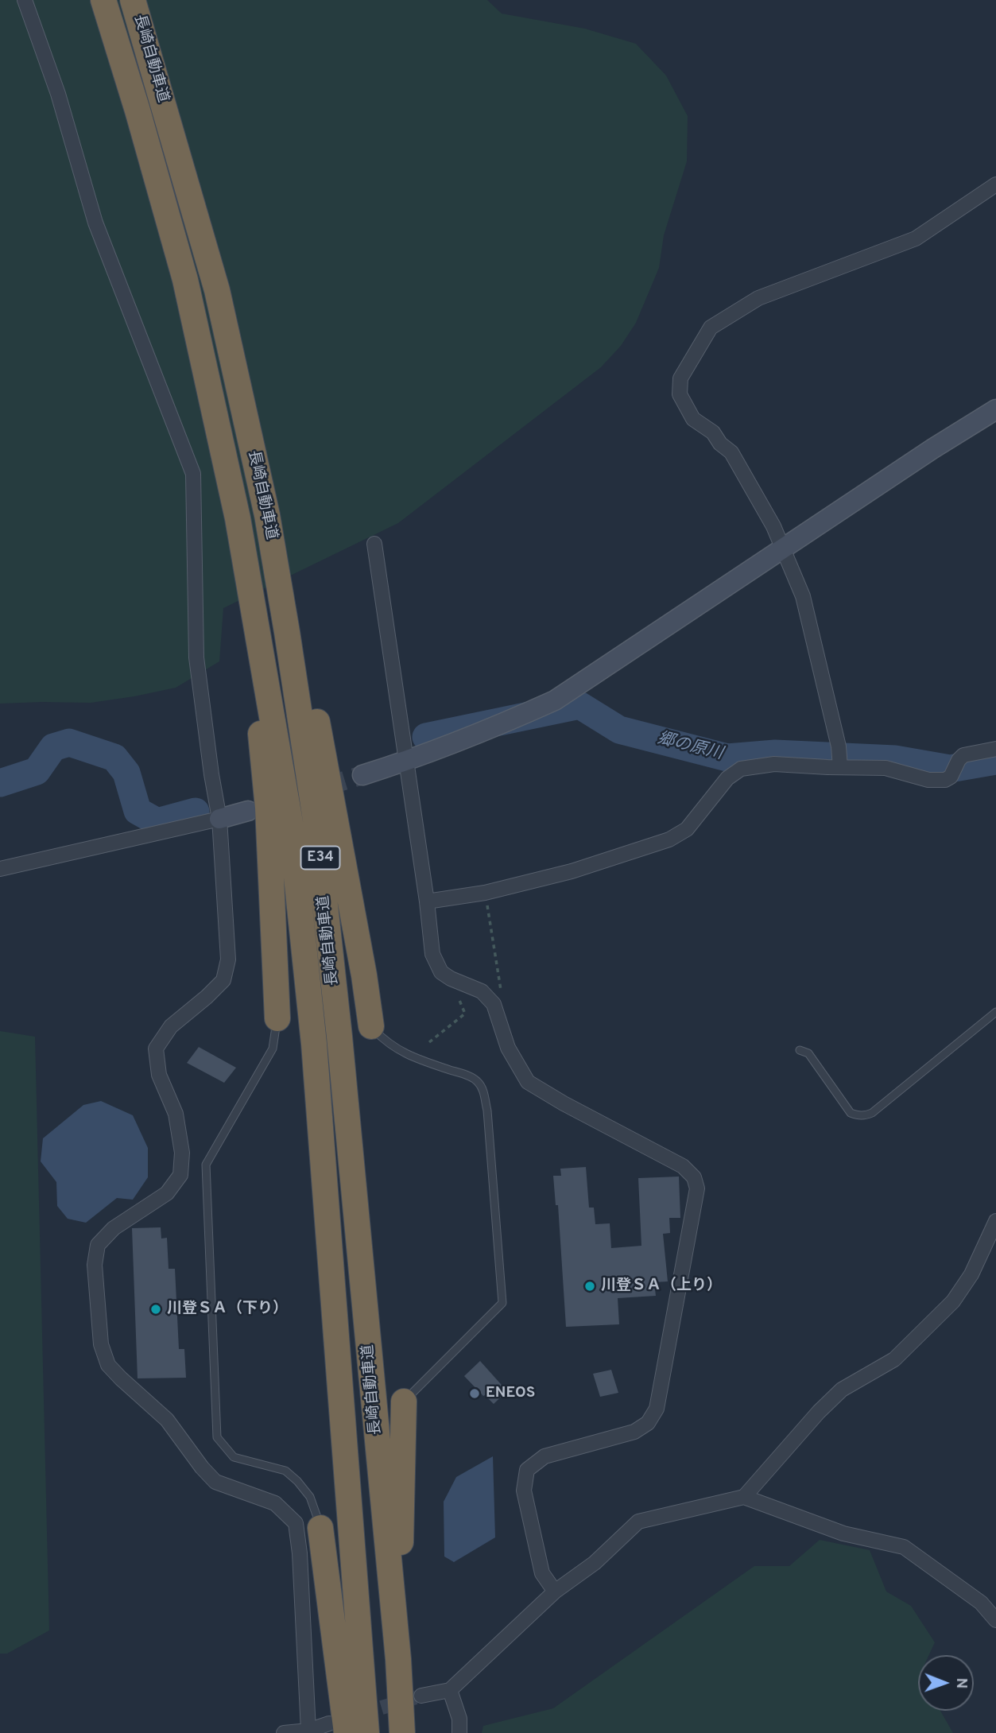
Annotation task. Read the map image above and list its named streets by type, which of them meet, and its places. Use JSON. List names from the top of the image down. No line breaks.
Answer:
{"streets":{"highway":["長崎自動車道","E34"]},"water":["郷の原川"],"places":["川登ＳＡ（上り）","川登ＳＡ（下り）","ENEOS"],"north":"right"}
